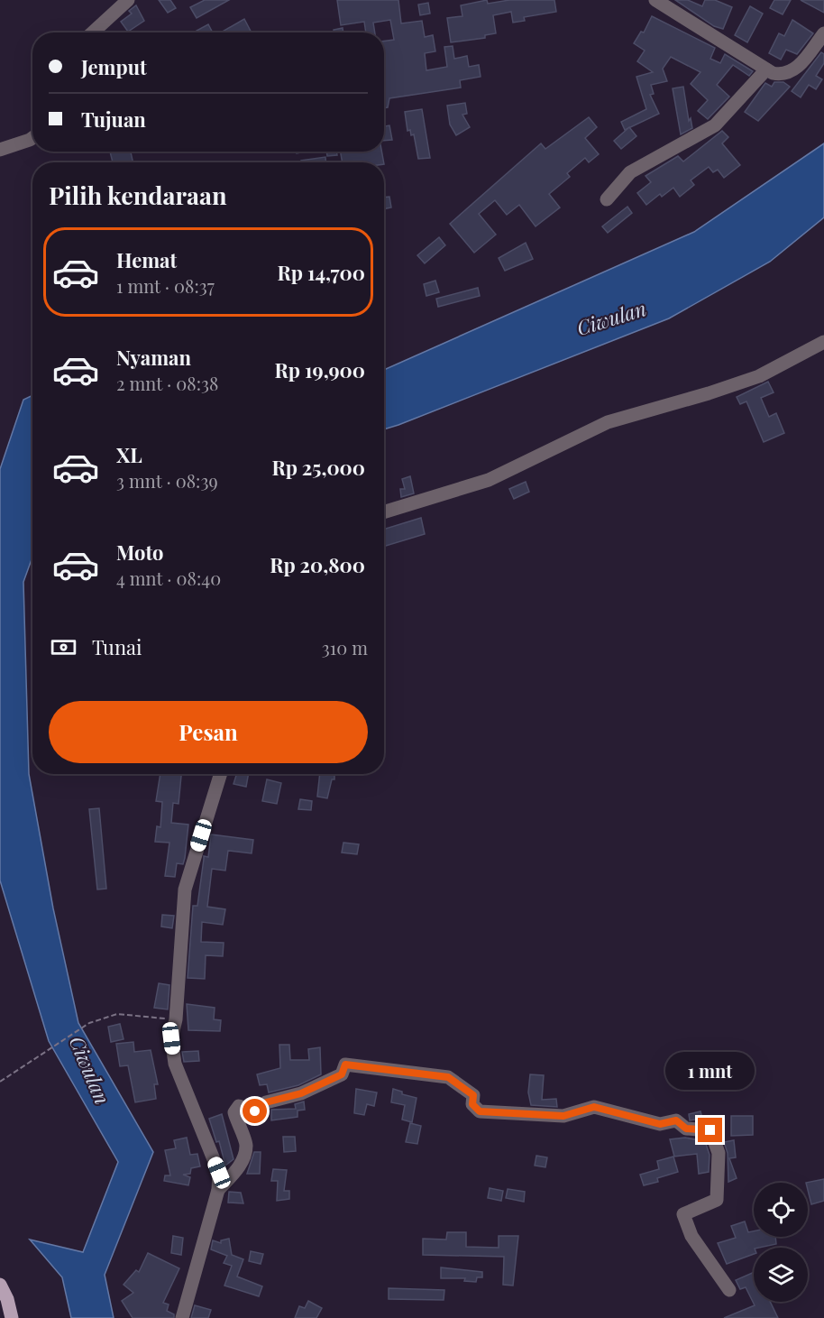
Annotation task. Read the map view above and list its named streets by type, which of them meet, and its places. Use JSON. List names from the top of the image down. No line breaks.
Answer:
{"water":["Ciwulan"],"page":{"banner":["Jemput","Tujuan"],"heading":"Pilih kendaraan","list":[{"name":"Hemat","note":"1 mnt · 08:37","value":"Rp 14,700"},{"name":"Nyaman","note":"2 mnt · 08:38","value":"Rp 19,900"},{"name":"XL","note":"3 mnt · 08:39","value":"Rp 25,000"},{"name":"Moto","note":"4 mnt · 08:40","value":"Rp 20,800"}],"pay":["Tunai","310 m"],"buttons":"Pesan","bubble":"1 mnt"}}
